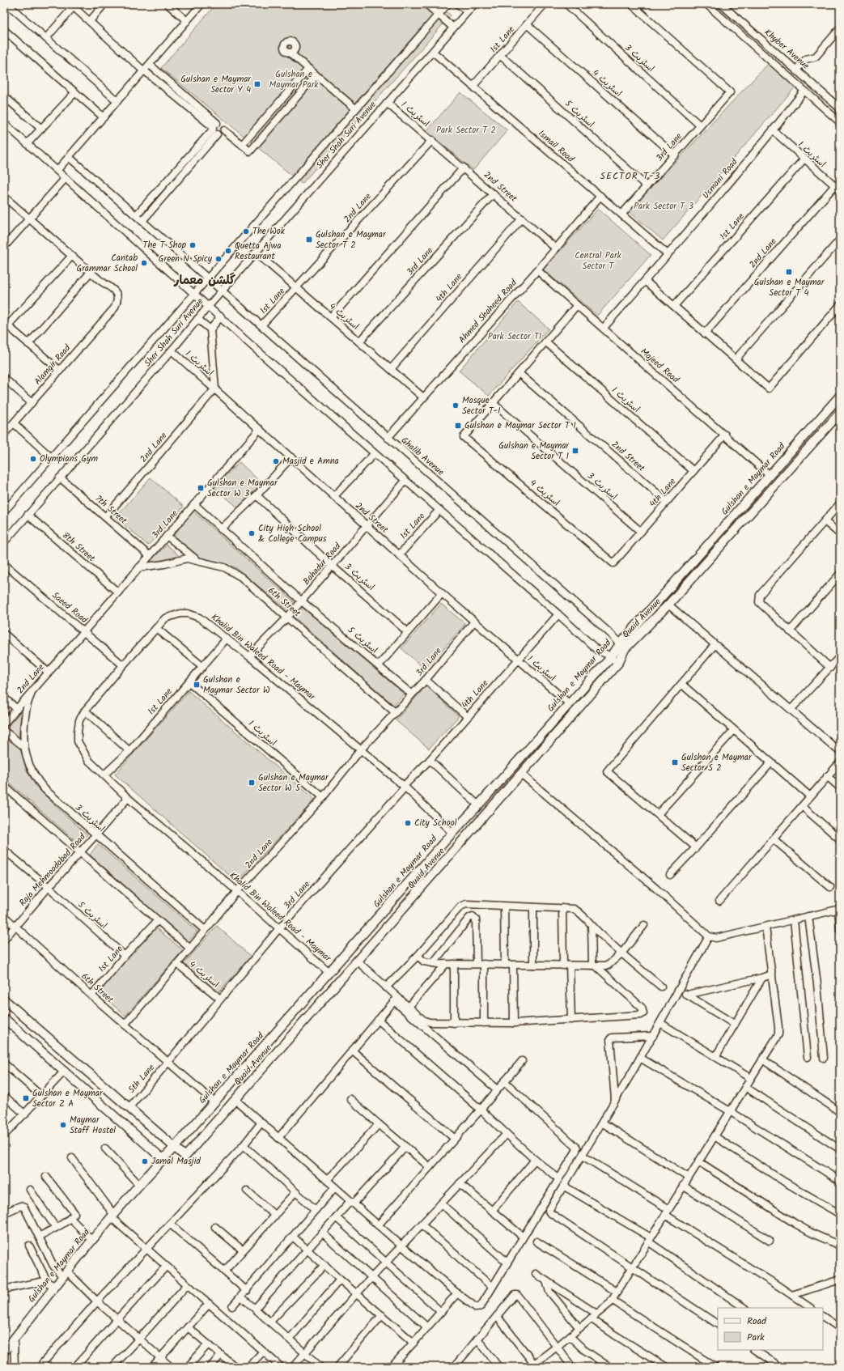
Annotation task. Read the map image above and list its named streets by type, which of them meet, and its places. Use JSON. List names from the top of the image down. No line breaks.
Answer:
{"streets":{"main road":["Gulshan e Maymar Road","Quaid Avenue"],"street":["1st Lane","Khyber Avenue","اسٹریٹ 3","اسٹریٹ 4","اسٹریٹ 1","اسٹریٹ 5","Sher Shah Suri Avenue","Ismail Road","3rd Lane","Usmani Road","2nd Street","2nd Lane","4th Lane","Ahmed Shaheed Road","Alamgir Road","Majeed Road","Ghalib Avenue","7th Street","8th Street","Bahadur Road","6th Street","Saeed Road","Khalid Bin Waleed Road - Maymar","Raja Mehmoodabad Road","5th Lane"]},"crossings":[["1st Lane","اسٹریٹ 4"],["1st Lane","اسٹریٹ 1"],["1st Lane","اسٹریٹ 5"],["1st Lane","Ismail Road"],["1st Lane","2nd Street"],["1st Lane","2nd Lane"],["1st Lane","Ghalib Avenue"],["1st Lane","6th Street"],["1st Lane","Khalid Bin Waleed Road - Maymar"],["اسٹریٹ 3","اسٹریٹ 4"],["اسٹریٹ 3","3rd Lane"],["اسٹریٹ 3","2nd Lane"],["اسٹریٹ 3","4th Lane"],["اسٹریٹ 3","Bahadur Road"],["اسٹریٹ 3","Raja Mehmoodabad Road"],["اسٹریٹ 4","3rd Lane"],["اسٹریٹ 4","2nd Lane"],["اسٹریٹ 4","4th Lane"],["اسٹریٹ 4","Ahmed Shaheed Road"],["اسٹریٹ 1","Sher Shah Suri Avenue"],["اسٹریٹ 1","Usmani Road"],["اسٹریٹ 1","2nd Street"],["اسٹریٹ 1","2nd Lane"],["اسٹریٹ 1","4th Lane"],["اسٹریٹ 1","Gulshan e Maymar Road"],["اسٹریٹ 5","3rd Lane"],["اسٹریٹ 5","Bahadur Road"],["اسٹریٹ 5","Raja Mehmoodabad Road"],["Sher Shah Suri Avenue","Ismail Road"],["Sher Shah Suri Avenue","Ghalib Avenue"],["Sher Shah Suri Avenue","7th Street"],["Sher Shah Suri Avenue","8th Street"],["Ismail Road","3rd Lane"],["Ismail Road","Usmani Road"],["Ismail Road","Ahmed Shaheed Road"],["3rd Lane","2nd Street"],["3rd Lane","2nd Lane"],["3rd Lane","4th Lane"],["3rd Lane","7th Street"],["3rd Lane","8th Street"],["3rd Lane","6th Street"],["3rd Lane","Saeed Road"],["3rd Lane","Khalid Bin Waleed Road - Maymar"],["3rd Lane","5th Lane"],["Usmani Road","Majeed Road"],["2nd Street","2nd Lane"],["2nd Street","4th Lane"],["2nd Street","Ahmed Shaheed Road"],["2nd Street","Bahadur Road"],["2nd Lane","7th Street"],["2nd Lane","6th Street"],["2nd Lane","Saeed Road"],["2nd Lane","Khalid Bin Waleed Road - Maymar"],["4th Lane","Majeed Road"],["4th Lane","Khalid Bin Waleed Road - Maymar"],["Ahmed Shaheed Road","Majeed Road"],["Ahmed Shaheed Road","Ghalib Avenue"],["Majeed Road","Gulshan e Maymar Road"],["Ghalib Avenue","Gulshan e Maymar Road"],["Ghalib Avenue","Quaid Avenue"],["Gulshan e Maymar Road","Quaid Avenue"],["Gulshan e Maymar Road","Khalid Bin Waleed Road - Maymar"],["Bahadur Road","6th Street"],["Bahadur Road","Khalid Bin Waleed Road - Maymar"],["6th Street","Raja Mehmoodabad Road"],["6th Street","5th Lane"],["Saeed Road","Khalid Bin Waleed Road - Maymar"],["Quaid Avenue","5th Lane"],["Khalid Bin Waleed Road - Maymar","Raja Mehmoodabad Road"]],"districts":["SECTOR T-3","گلشن معمار"],"parks":["Gulshan e Maymar Park","Park Sector T 2","Park Sector T 3","Central Park Sector T","Park Sector T1"],"places":{"transit":["Gulshan e Maymar Sector Y 4","Gulshan e Maymar Sector T 2","Gulshan e Maymar Sector T 4","Gulshan e Maymar Sector T I","Gulshan e Maymar Sector T 1","Gulshan e Maymar Sector W 3","Gulshan e Maymar Sector W","Gulshan e Maymar Sector S 2","Gulshan e Maymar Sector W 5","Gulshan e Maymar Sector Z A"],"other":["The Wok","The T Shop","Quetta Ajwa Restaurant","Green N Spicy","Cantab Grammar School","Mosque Sector T-I","Olympians Gym","Masjid e Amna","City High School & College Campus","City School","Maymar Staff Hostel","Jamal Masjid"]},"legend":["Road","Park"]}
